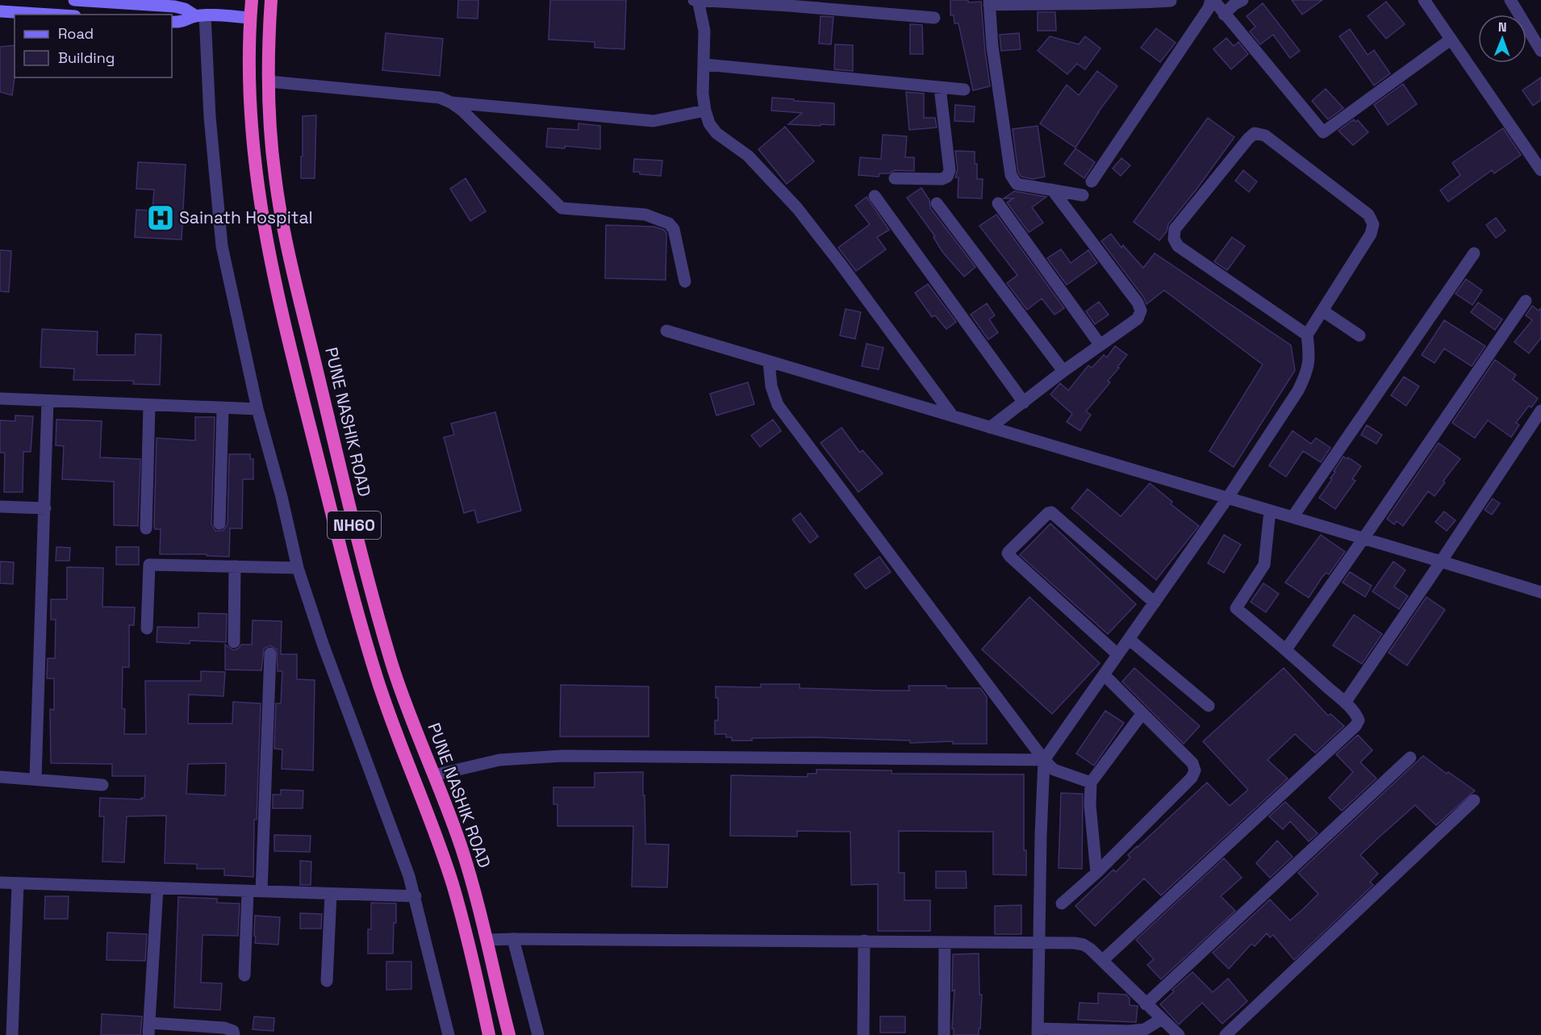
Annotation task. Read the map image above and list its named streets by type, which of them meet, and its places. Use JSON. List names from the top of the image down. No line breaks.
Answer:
{"streets":{"highway":["PUNE NASHIK ROAD","NH60"]},"places":{"hospital":["Sainath Hospital"]},"legend":["Road","Building"],"north":"top"}
